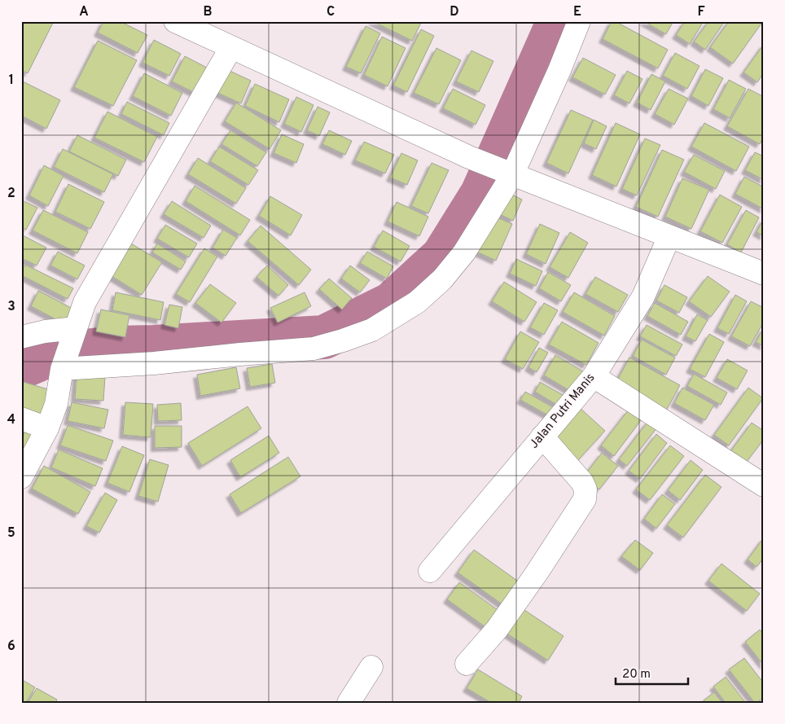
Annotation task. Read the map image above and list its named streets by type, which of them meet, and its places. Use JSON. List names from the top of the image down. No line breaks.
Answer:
{"streets":{"street":["Jalan Putri Manis"]},"scale_bar":"20 m","grid":{"columns":["A","B","C","D","E","F"],"rows":["1","2","3","4","5","6"]}}
